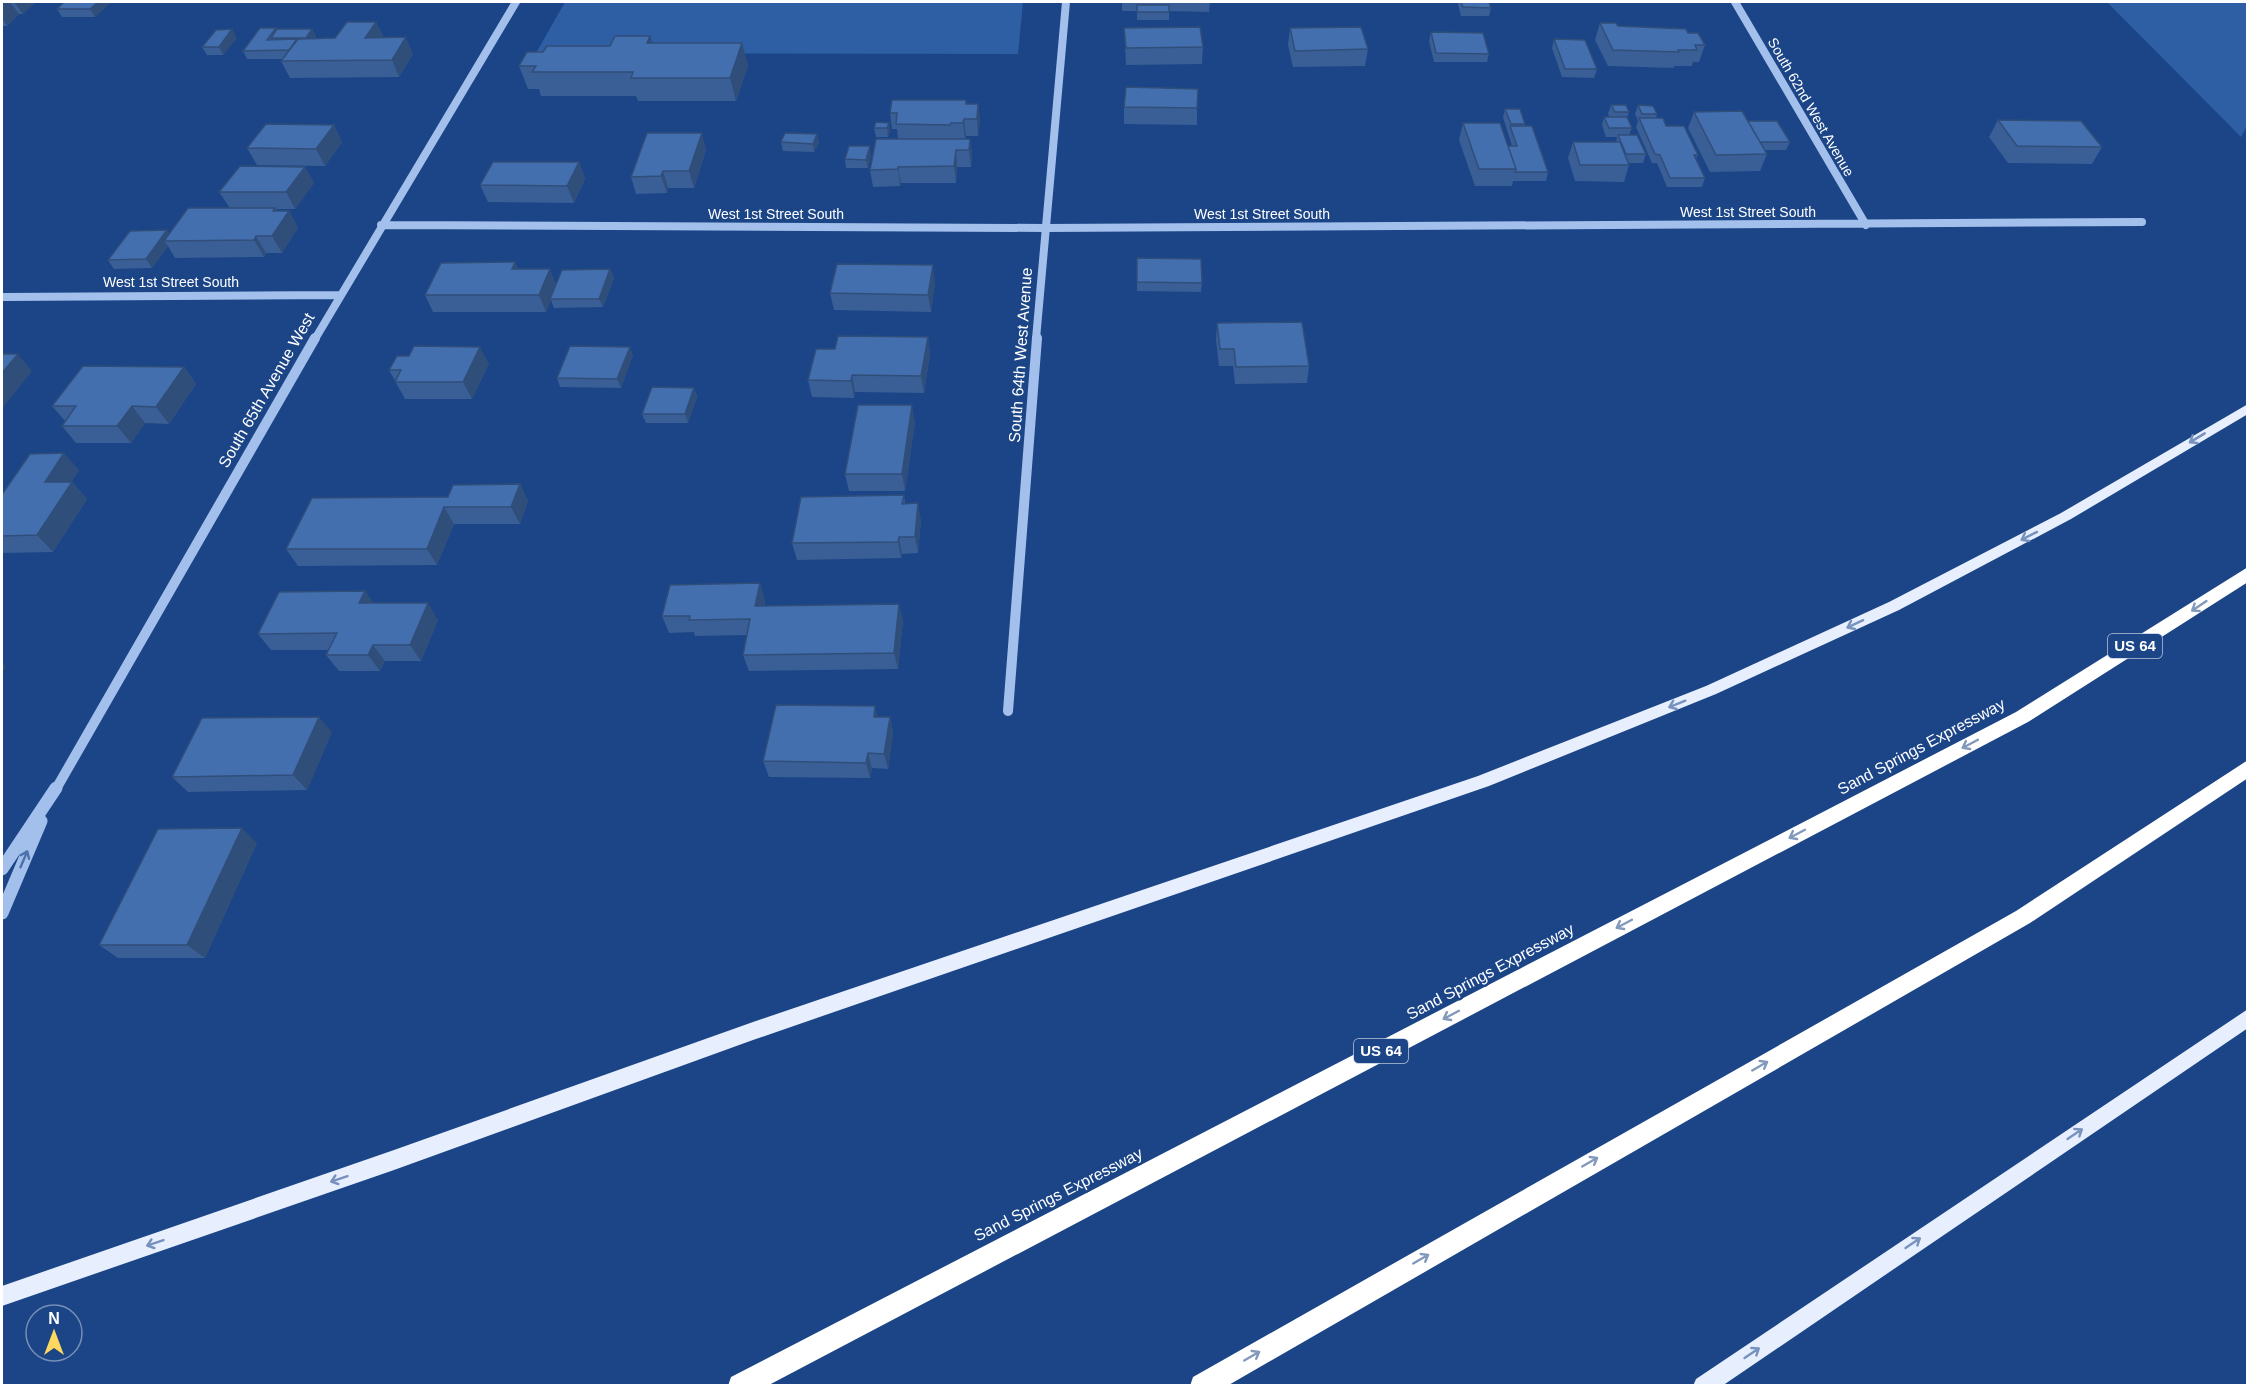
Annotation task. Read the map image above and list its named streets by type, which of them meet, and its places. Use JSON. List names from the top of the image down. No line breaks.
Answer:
{"streets":{"highway":["US 64","Sand Springs Expressway"],"street":["South 62nd West Avenue","West 1st Street South","South 64th West Avenue","South 65th Avenue West"]},"crossings":[["South 62nd West Avenue","West 1st Street South"],["West 1st Street South","South 64th West Avenue"],["West 1st Street South","South 65th Avenue West"]],"one_way":["Sand Springs Expressway"],"north":"top"}
